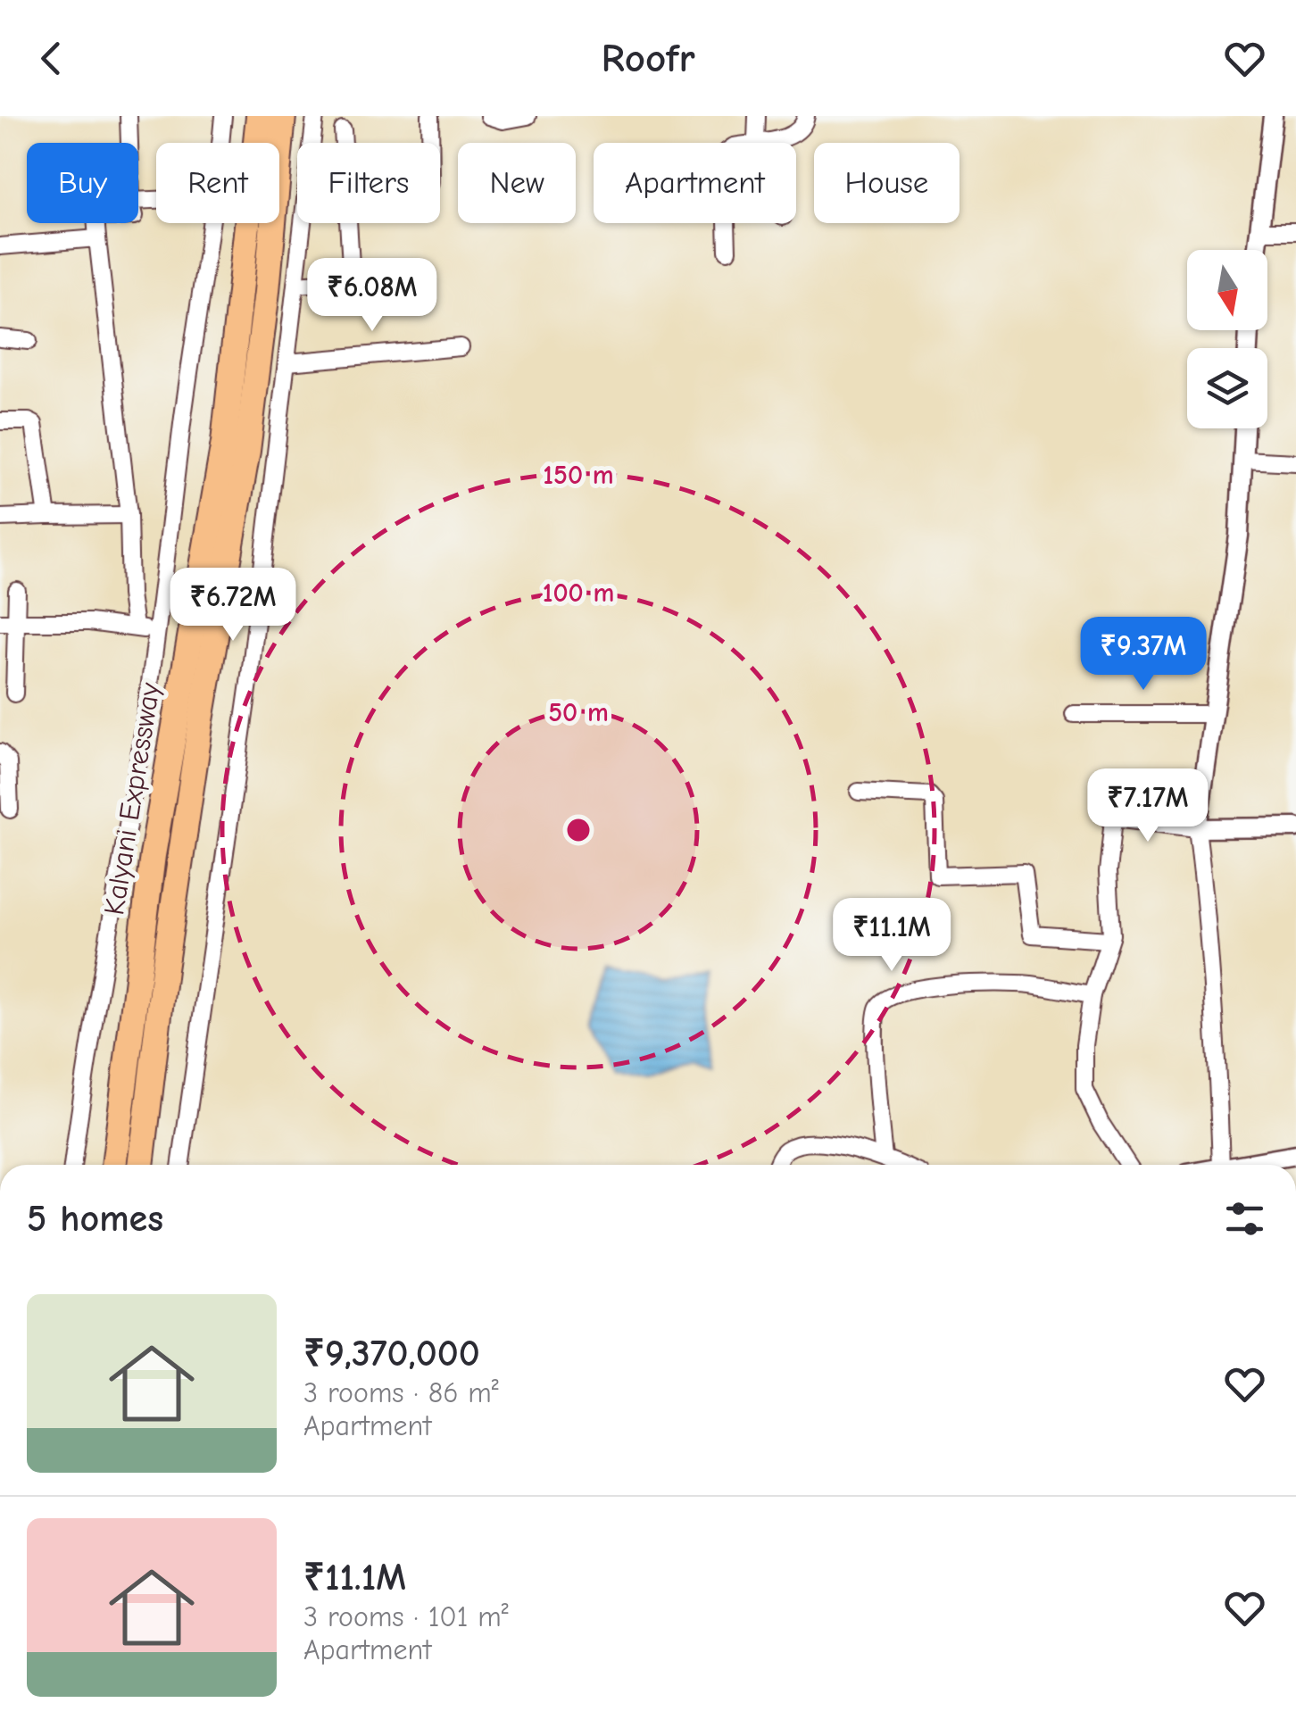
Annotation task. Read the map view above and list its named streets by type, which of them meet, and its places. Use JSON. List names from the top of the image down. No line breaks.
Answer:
{"streets":{"highway":["Kalyani Expressway"]},"north":"bottom","page":{"header":"Roofr","chip":["Buy","Rent","Filters","New","Apartment","House"],"price":["₹6.08M","₹6.72M","₹9.37M","₹7.17M","₹11.1M"],"heading":"5 homes","list":[{"name":"₹9,370,000","note":"3 rooms · 86 m² · Apartment"},{"name":"₹11.1M","note":"3 rooms · 101 m² · Apartment"}]},"rings":["150 m","100 m","50 m"]}
